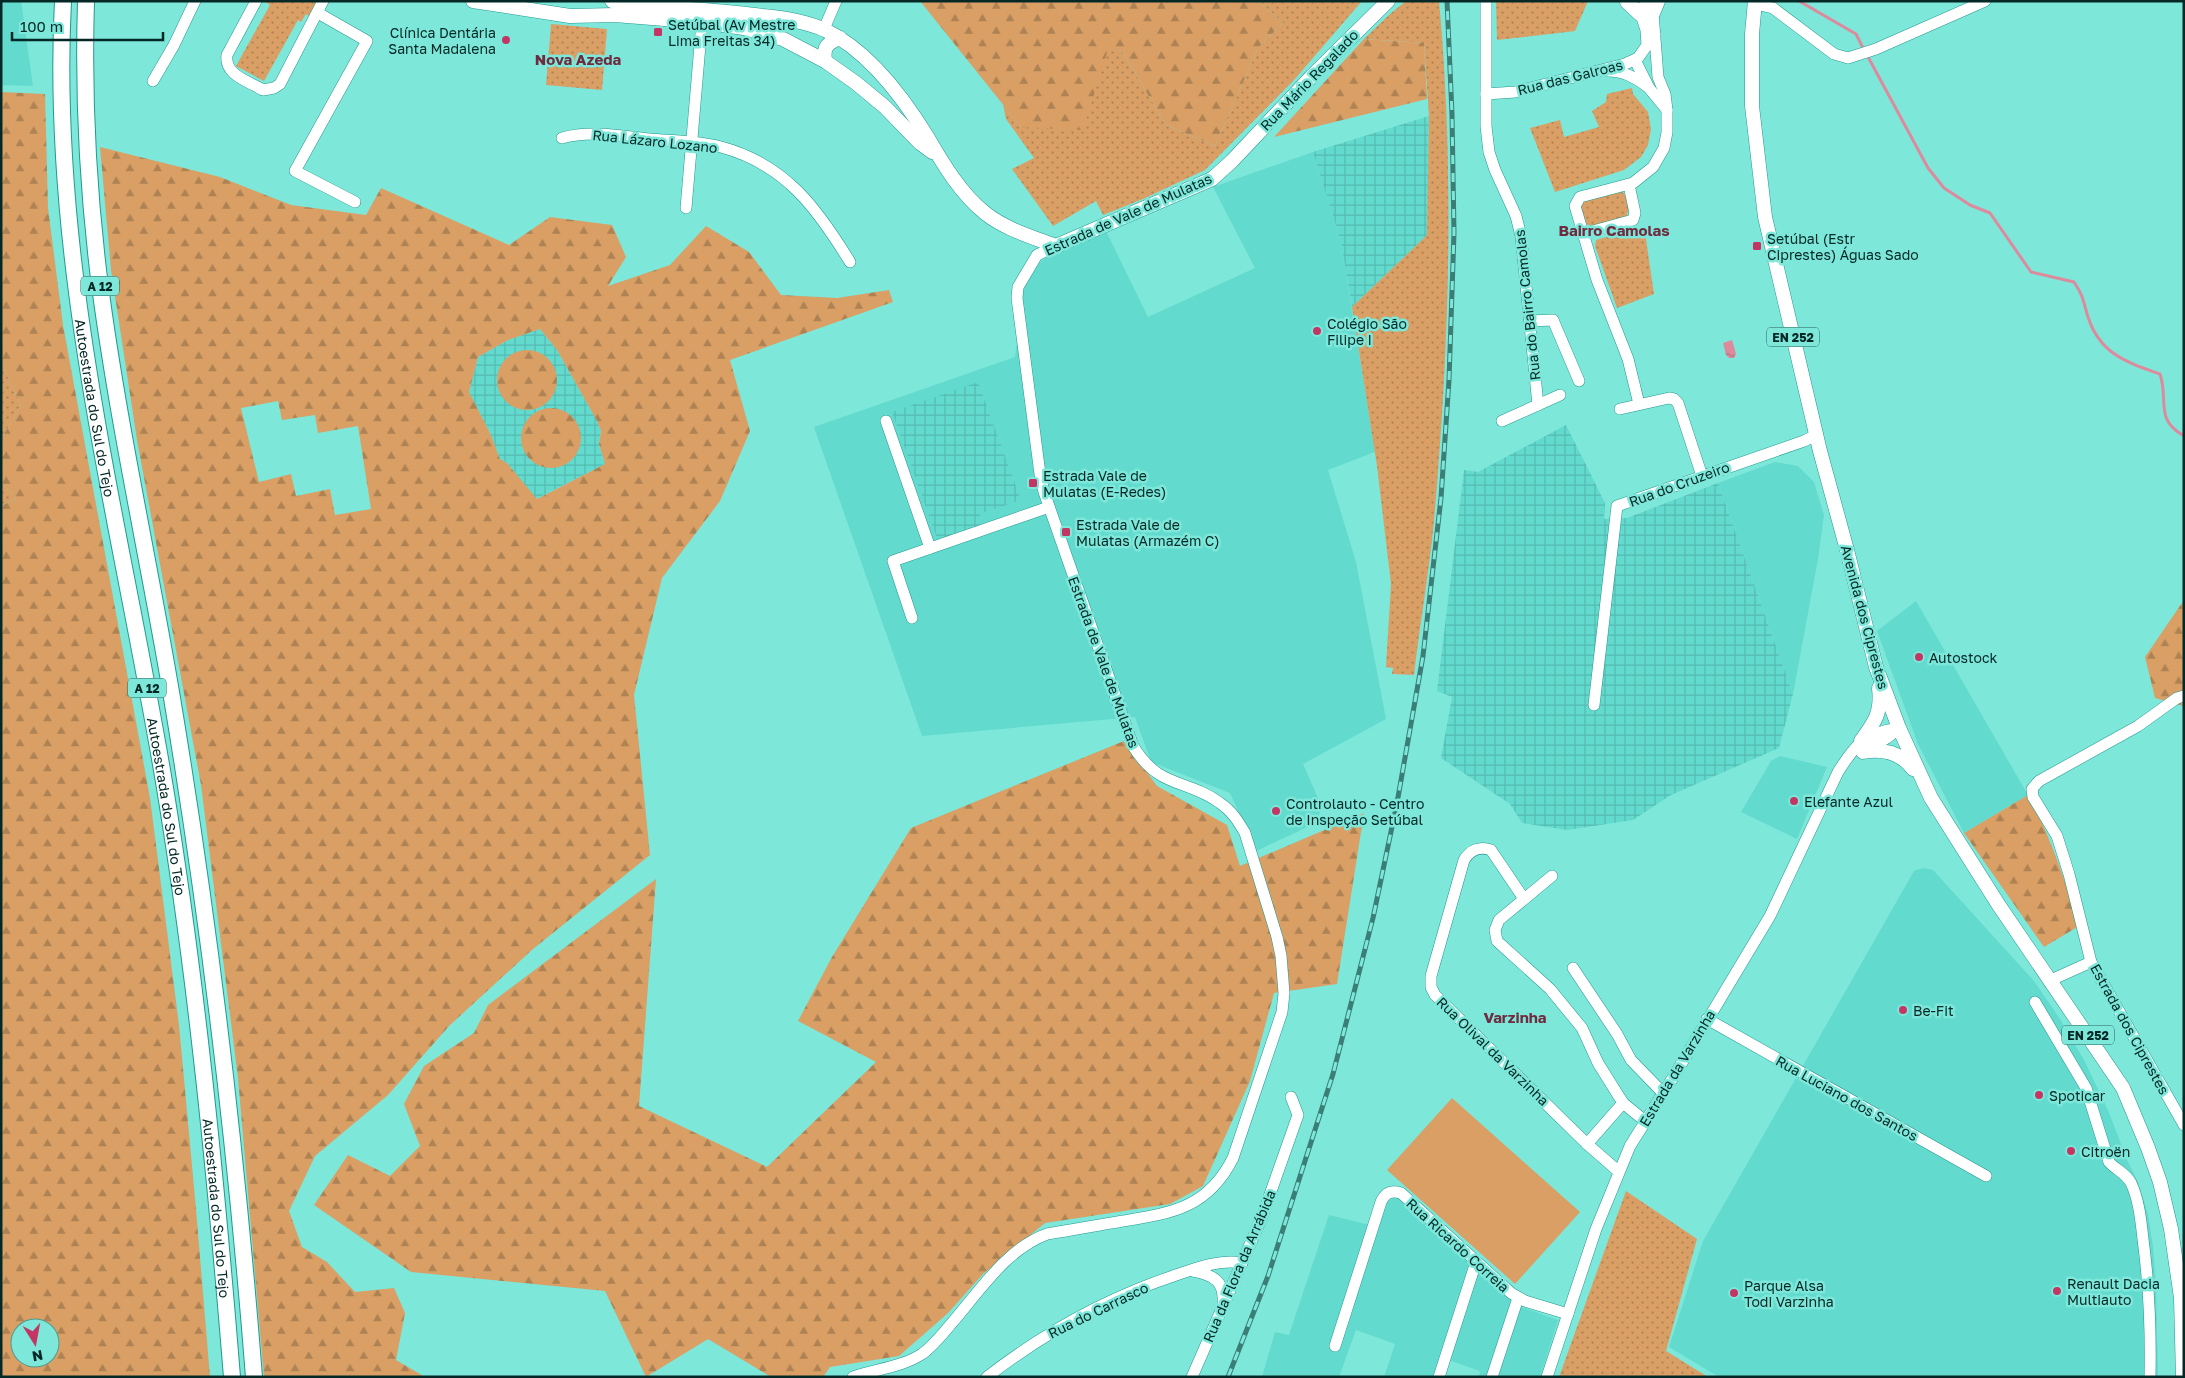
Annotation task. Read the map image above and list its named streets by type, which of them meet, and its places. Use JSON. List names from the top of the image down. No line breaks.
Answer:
{"streets":{"highway":["A 12","Autoestrada do Sul do Tejo"],"main road":["Rua Mário Regalado","Estrada de Vale de Mulatas","EN 252","Avenida dos Ciprestes"],"street":["Rua das Galroas","Rua Lázaro Lozano","Rua do Bairro Camolas","Rua do Cruzeiro","Estrada dos Ciprestes","Rua Olival da Varzinha","Estrada da Varzinha","Rua Luciano dos Santos","Rua Ricardo Correia","Rua da Flora da Arrábida","Rua do Carrasco"]},"crossings":[["Rua das Galroas","Rua do Bairro Camolas"],["Rua Mário Regalado","Estrada de Vale de Mulatas"],["Rua do Cruzeiro","Avenida dos Ciprestes"],["Avenida dos Ciprestes","Estrada da Varzinha"],["Estrada da Varzinha","Rua Luciano dos Santos"],["Estrada da Varzinha","Rua Ricardo Correia"],["Rua da Flora da Arrábida","Rua do Carrasco"]],"districts":["Nova Azeda","Bairro Camolas","Varzinha"],"places":{"transit":["Setúbal (Av Mestre Lima Freitas 34)","Setúbal (Estr Ciprestes) Águas Sado","Estrada Vale de Mulatas (E-Redes)","Estrada Vale de Mulatas (Armazém C)"],"other":["Clínica Dentária Santa Madalena","Colégio São Filipe I","Autostock","Elefante Azul","Controlauto - Centro de Inspeção Setúbal","Be-Fit","Spoticar","Citroën","Renault Dacia Multiauto","Parque Alsa Todi Varzinha"]},"scale_bar":"100 m","north":"bottom"}
